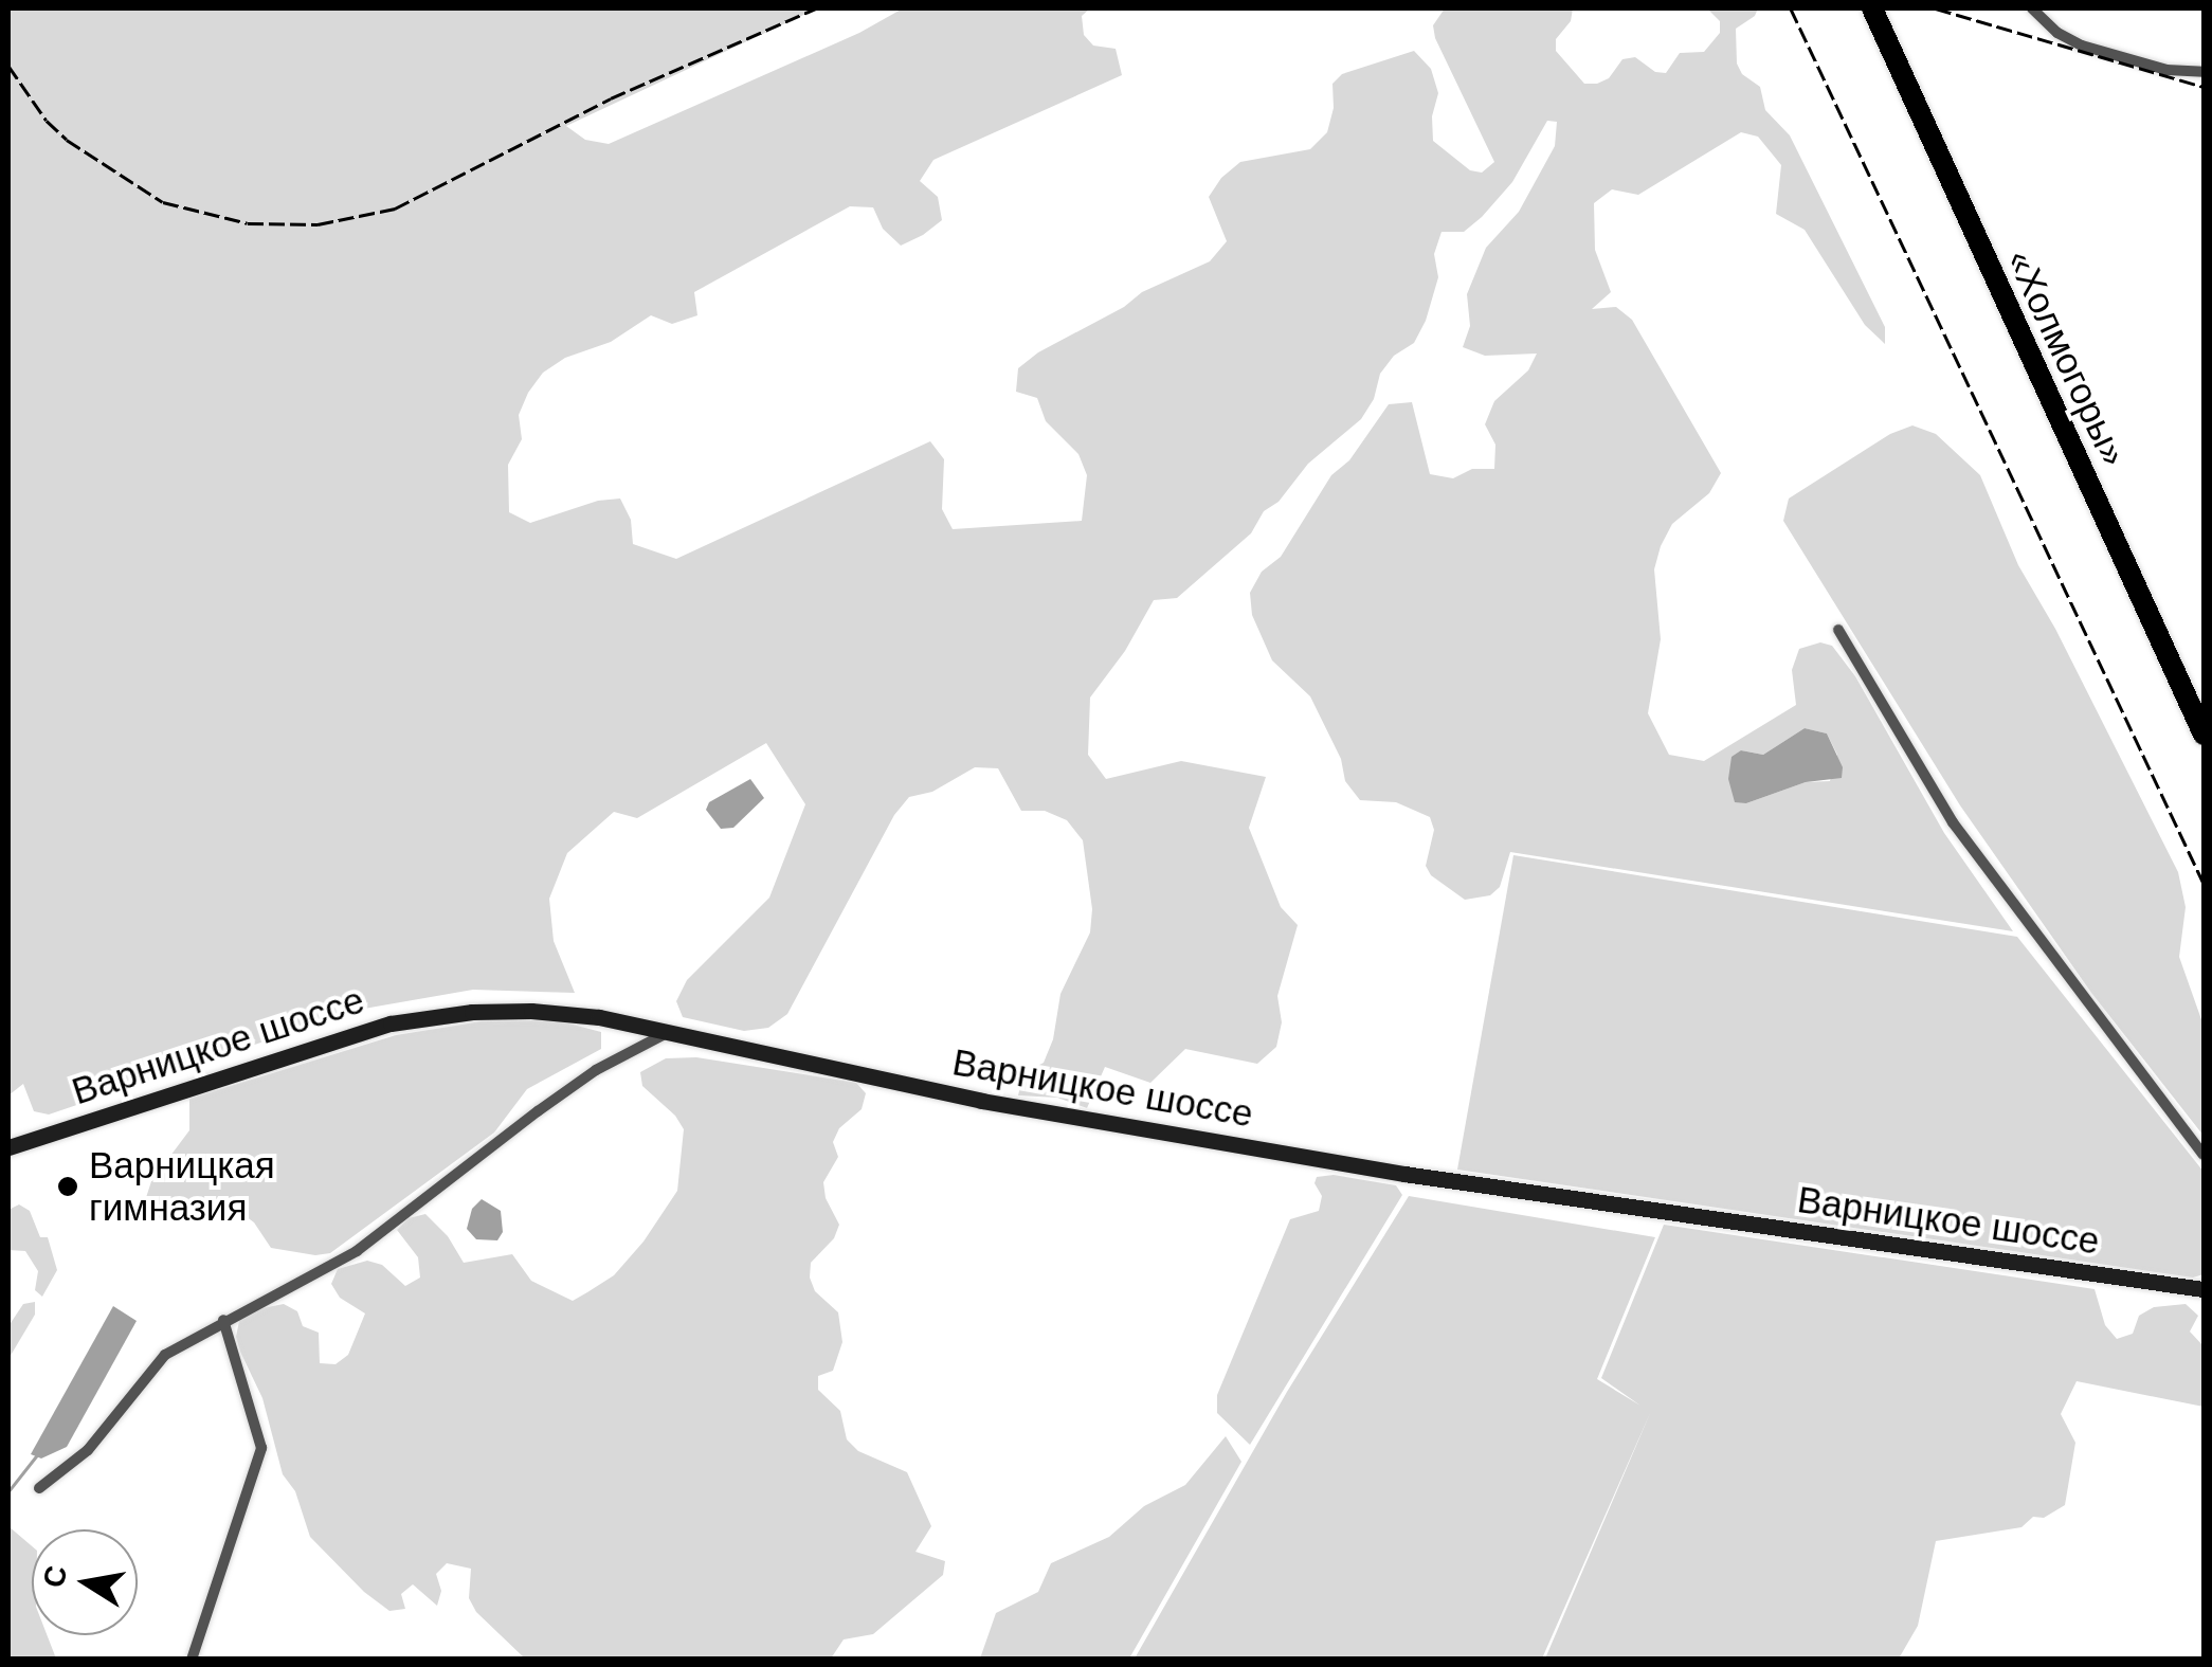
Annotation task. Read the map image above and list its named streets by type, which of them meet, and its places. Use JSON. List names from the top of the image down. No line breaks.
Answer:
{"streets":{"highway":["«Холмогоры»"],"street":["Варницкое шоссе"]},"places":["Варницкая гимназия"],"north":"left"}
